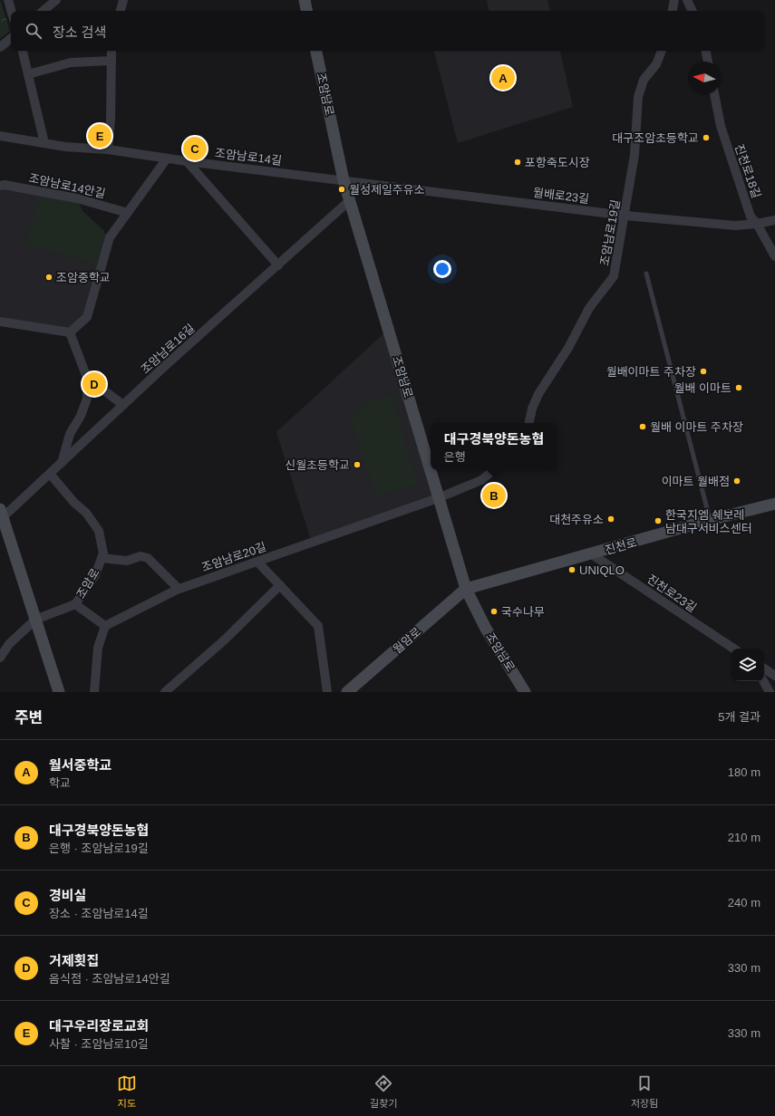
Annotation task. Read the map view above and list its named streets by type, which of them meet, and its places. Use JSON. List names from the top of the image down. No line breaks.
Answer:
{"streets":{"main road":["조암남로","진천로","월암로"],"street":["조암남로14길","진천로18길","조암남로14안길","월배로23길","조암남로19길","조암남로16길","조암남로20길","조암로","진천로23길"]},"crossings":[["조암남로","조암남로14길"],["조암남로","월배로23길"],["조암남로","조암남로16길"],["조암남로","진천로"],["조암남로","조암남로20길"],["조암남로","월암로"],["조암남로14길","월배로23길"],["진천로18길","월배로23길"],["월배로23길","조암남로19길"],["조암남로16길","조암로"],["진천로","진천로23길"],["진천로","월암로"]],"places":["대구조암초등학교","포항죽도시장","월성제일주유소","조암중학교","월배이마트 주차장","월배 이마트","월배 이마트 주차장","신월초등학교","이마트 월배점","대천주유소","한국지엠 쉐보레 남대구서비스센터","UNIQLO","국수나무"],"north":"left","page":{"search":"장소 검색","pins":["A","E","C","D","B"],"popup":["대구경북양돈농협","은행"],"heading":["주변","5개 결과"],"list":[{"mark":"A","name":"월서중학교","note":"학교","value":"180 m"},{"mark":"B","name":"대구경북양돈농협","note":"은행 · 조암남로19길","value":"210 m"},{"mark":"C","name":"경비실","note":"장소 · 조암남로14길","value":"240 m"},{"mark":"D","name":"거제횟집","note":"음식점 · 조암남로14안길","value":"330 m"},{"mark":"E","name":"대구우리장로교회","note":"사찰 · 조암남로10길","value":"330 m"}],"nav":["지도","길찾기","저장됨"]}}
